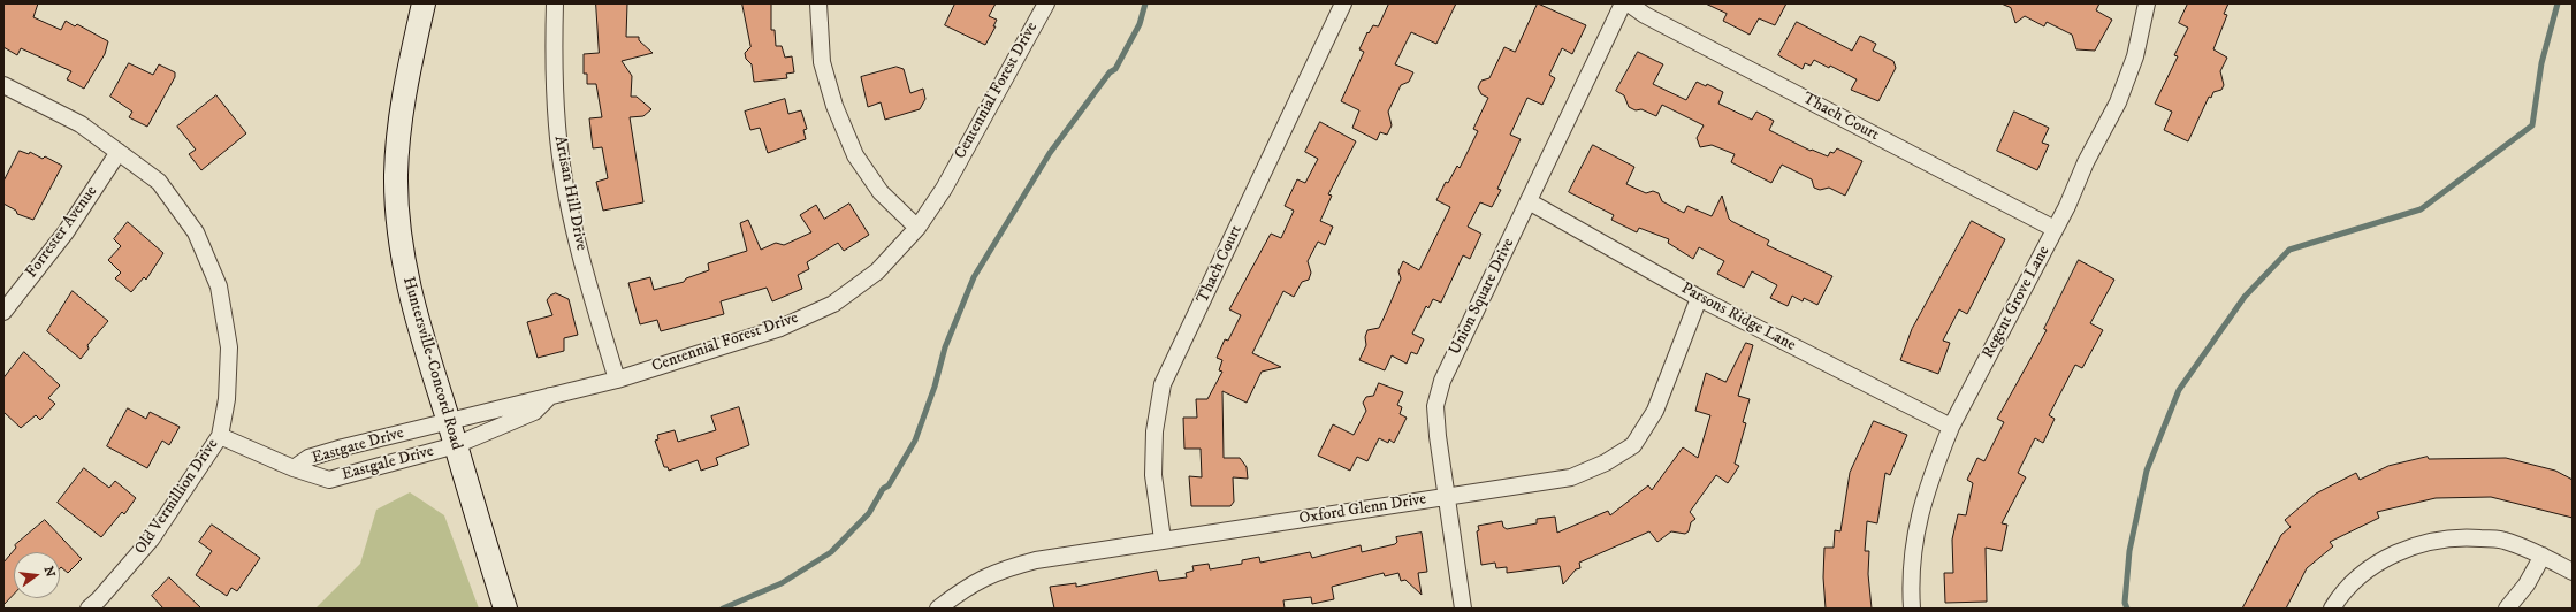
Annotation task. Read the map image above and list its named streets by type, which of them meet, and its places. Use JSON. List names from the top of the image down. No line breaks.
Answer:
{"streets":{"main road":["Huntersville-Concord Road"],"street":["Centennial Forest Drive","Thach Court","Artisan Hill Drive","Forrester Avenue","Union Square Drive","Regent Grove Lane","Parsons Ridge Lane","Eastgate Drive","Eastgale Drive","Old Vermillion Drive","Oxford Glenn Drive"]},"crossings":[["Centennial Forest Drive","Artisan Hill Drive"],["Centennial Forest Drive","Huntersville-Concord Road"],["Centennial Forest Drive","Eastgate Drive"],["Thach Court","Regent Grove Lane"],["Thach Court","Oxford Glenn Drive"],["Forrester Avenue","Old Vermillion Drive"],["Union Square Drive","Parsons Ridge Lane"],["Union Square Drive","Oxford Glenn Drive"],["Regent Grove Lane","Parsons Ridge Lane"],["Parsons Ridge Lane","Oxford Glenn Drive"],["Huntersville-Concord Road","Eastgate Drive"],["Huntersville-Concord Road","Eastgale Drive"],["Eastgate Drive","Eastgale Drive"],["Eastgate Drive","Old Vermillion Drive"]],"north":"right"}
